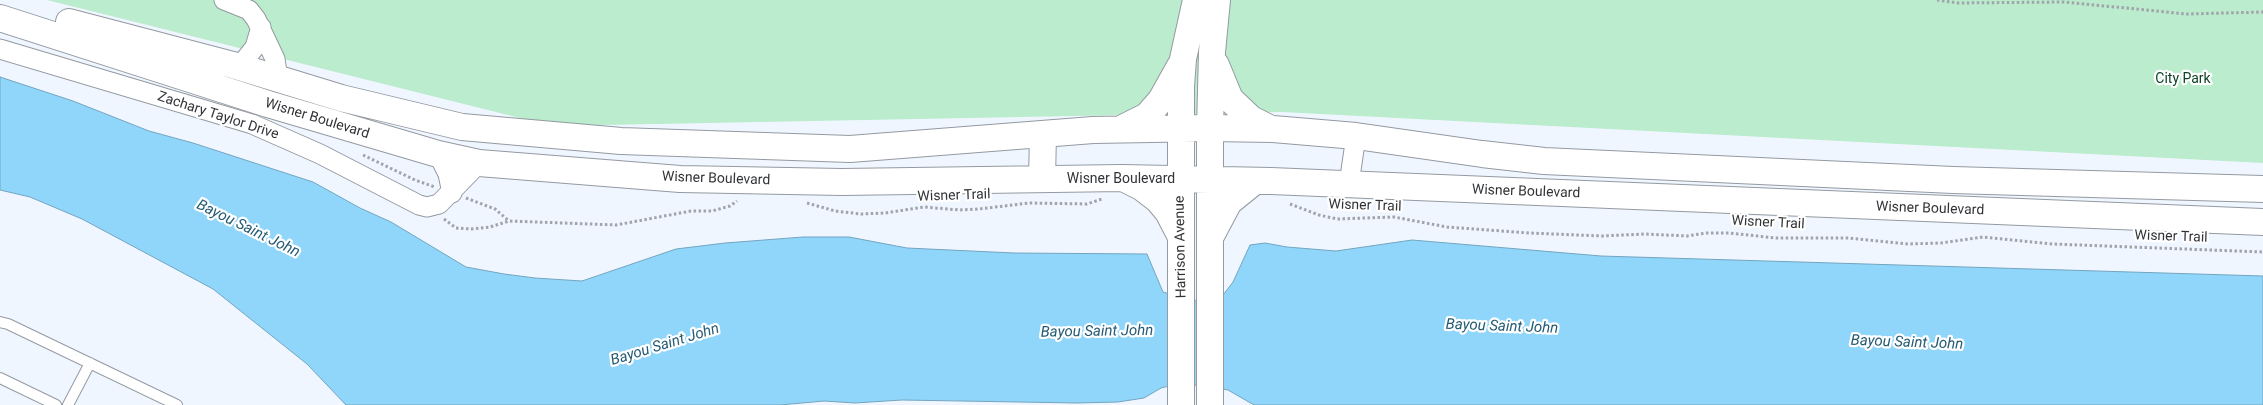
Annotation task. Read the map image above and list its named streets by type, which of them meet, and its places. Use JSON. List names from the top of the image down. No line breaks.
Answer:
{"streets":{"street":["Zachary Taylor Drive","Wisner Boulevard","Harrison Avenue"],"path":["Wisner Trail"]},"crossings":[["Wisner Boulevard","Wisner Trail"],["Wisner Boulevard","Harrison Avenue"]],"water":["Bayou Saint John"],"parks":["City Park"]}
